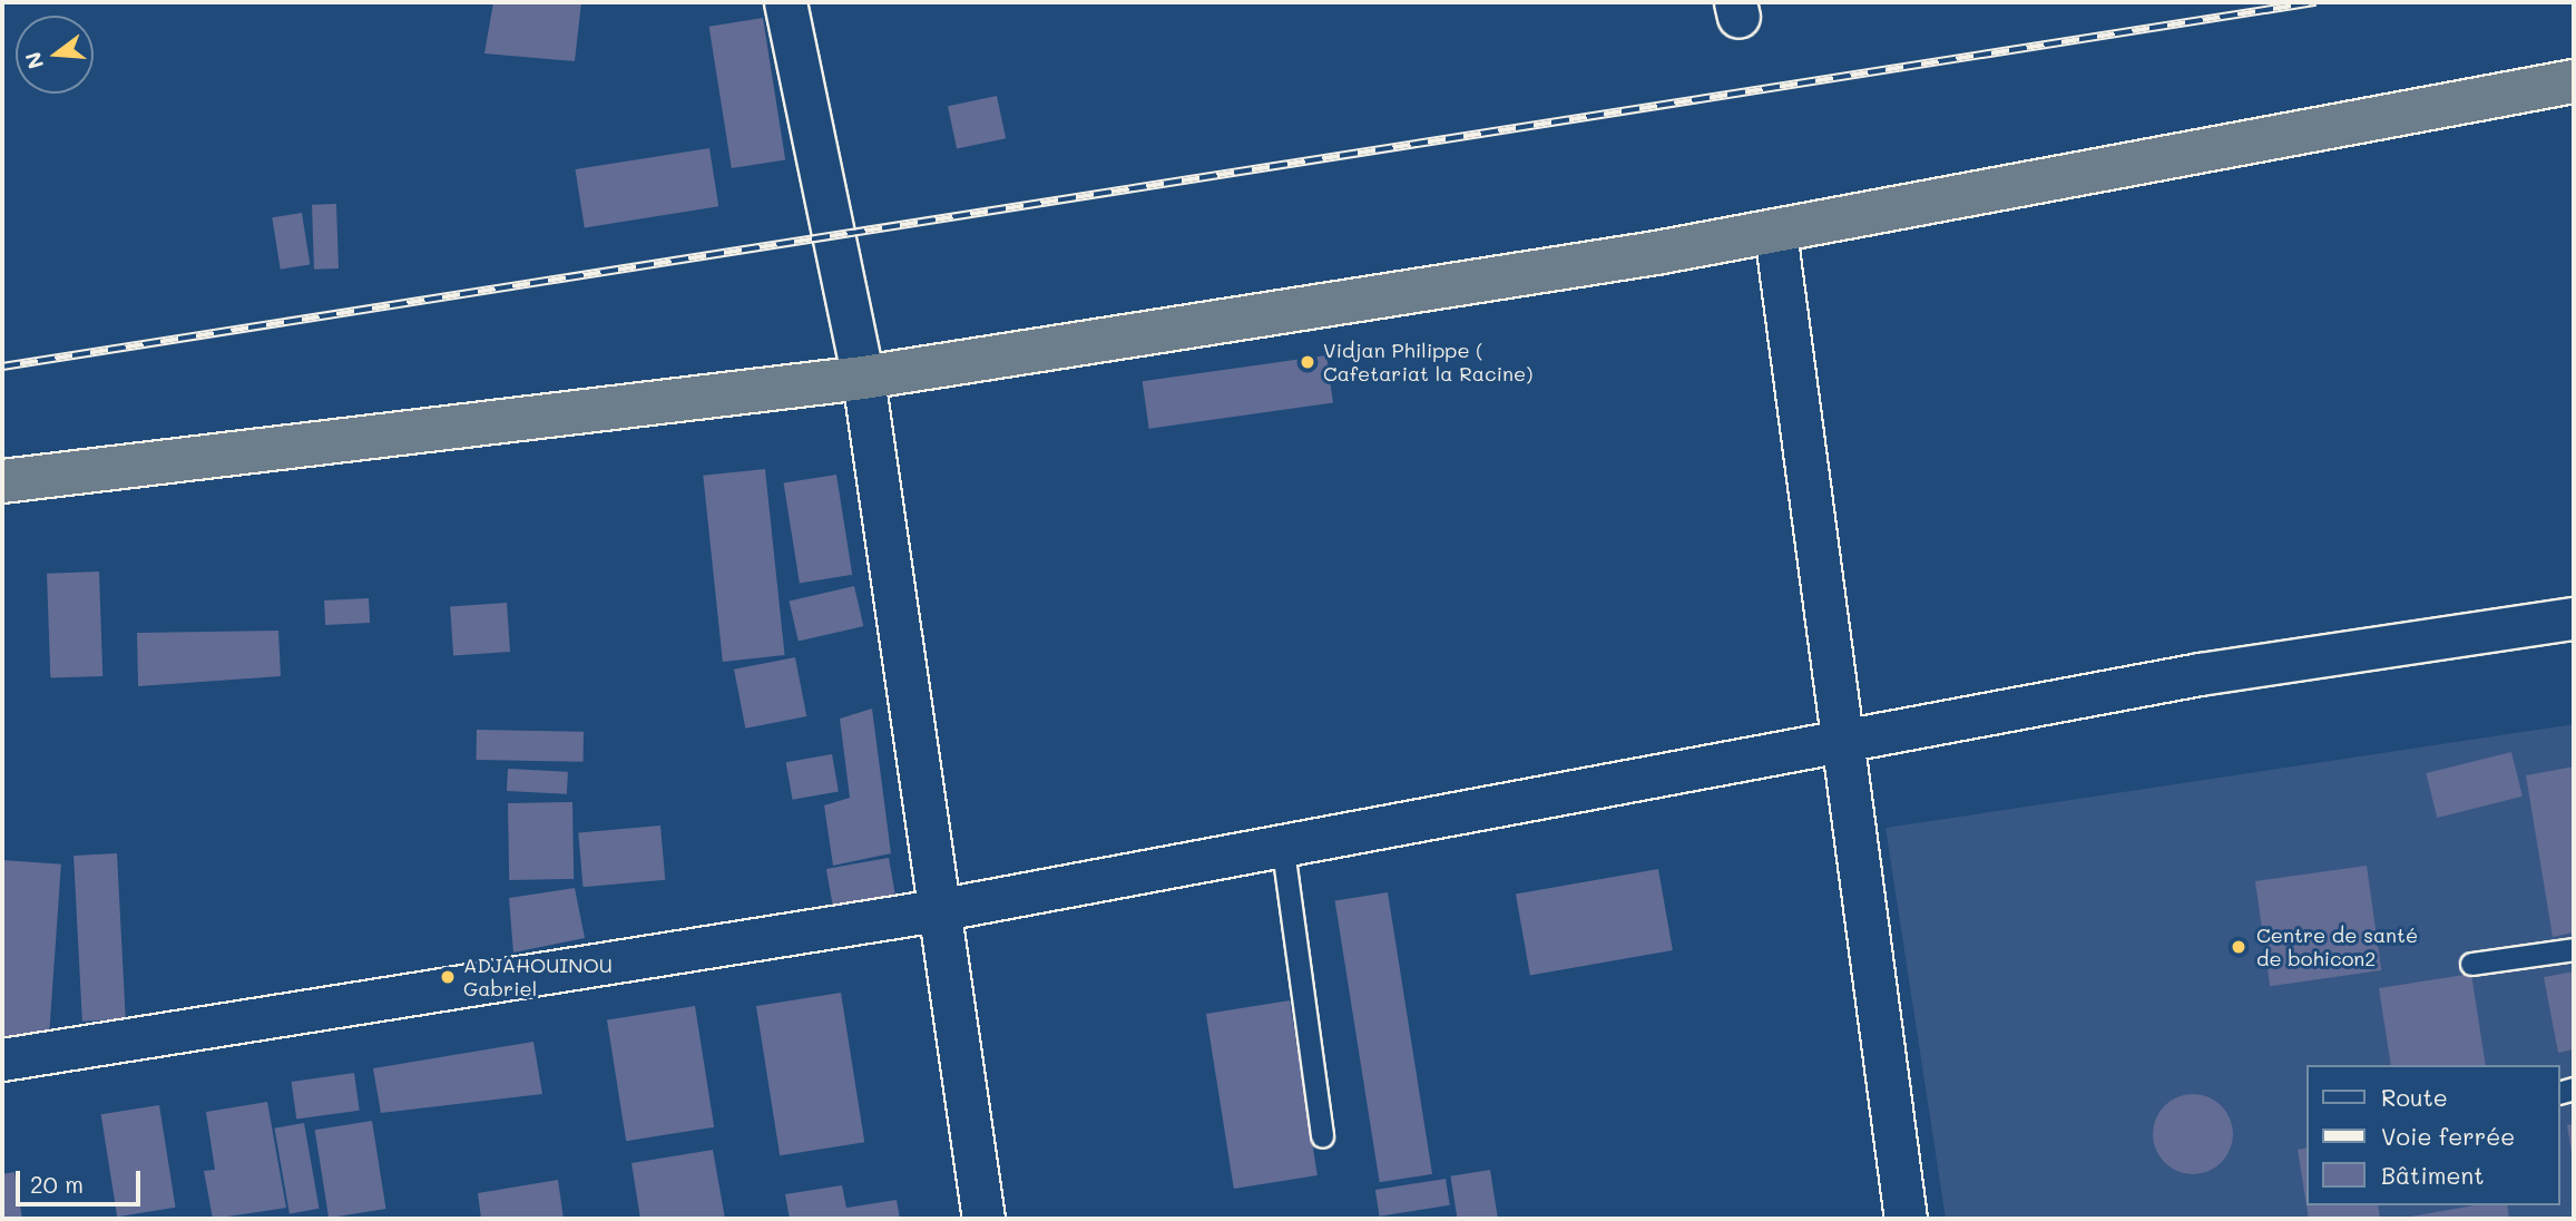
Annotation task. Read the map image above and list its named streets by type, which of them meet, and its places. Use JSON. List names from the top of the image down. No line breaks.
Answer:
{"places":["Vidjan Philippe ( Cafetariat la Racine)","Centre de santé de bohicon2","ADJAHOUINOU Gabriel"],"legend":["Route","Voie ferrée","Bâtiment"],"scale_bar":"20 m","north":"left"}
